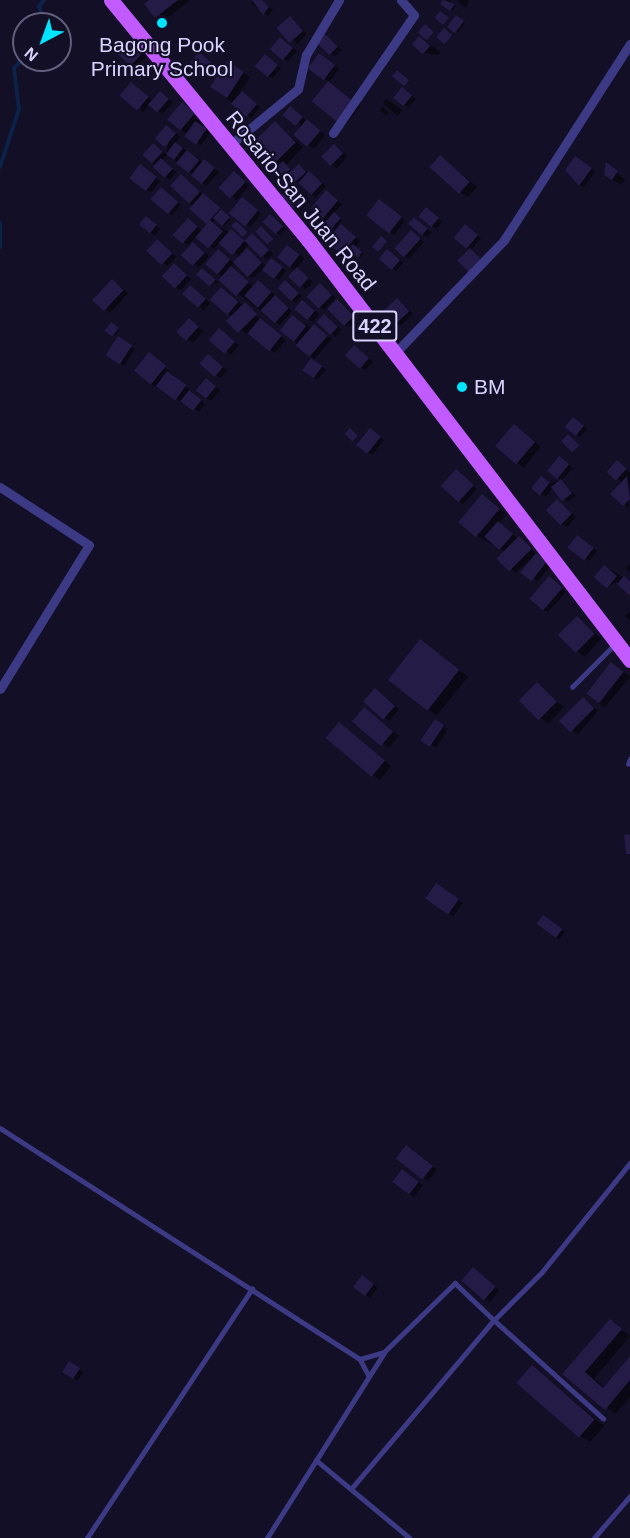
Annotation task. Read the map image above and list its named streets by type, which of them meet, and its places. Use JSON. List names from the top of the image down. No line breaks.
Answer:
{"streets":{"main road":["Rosario-San Juan Road","422"]},"places":["Bagong Pook Primary School","BM"],"north":"bottom left"}
